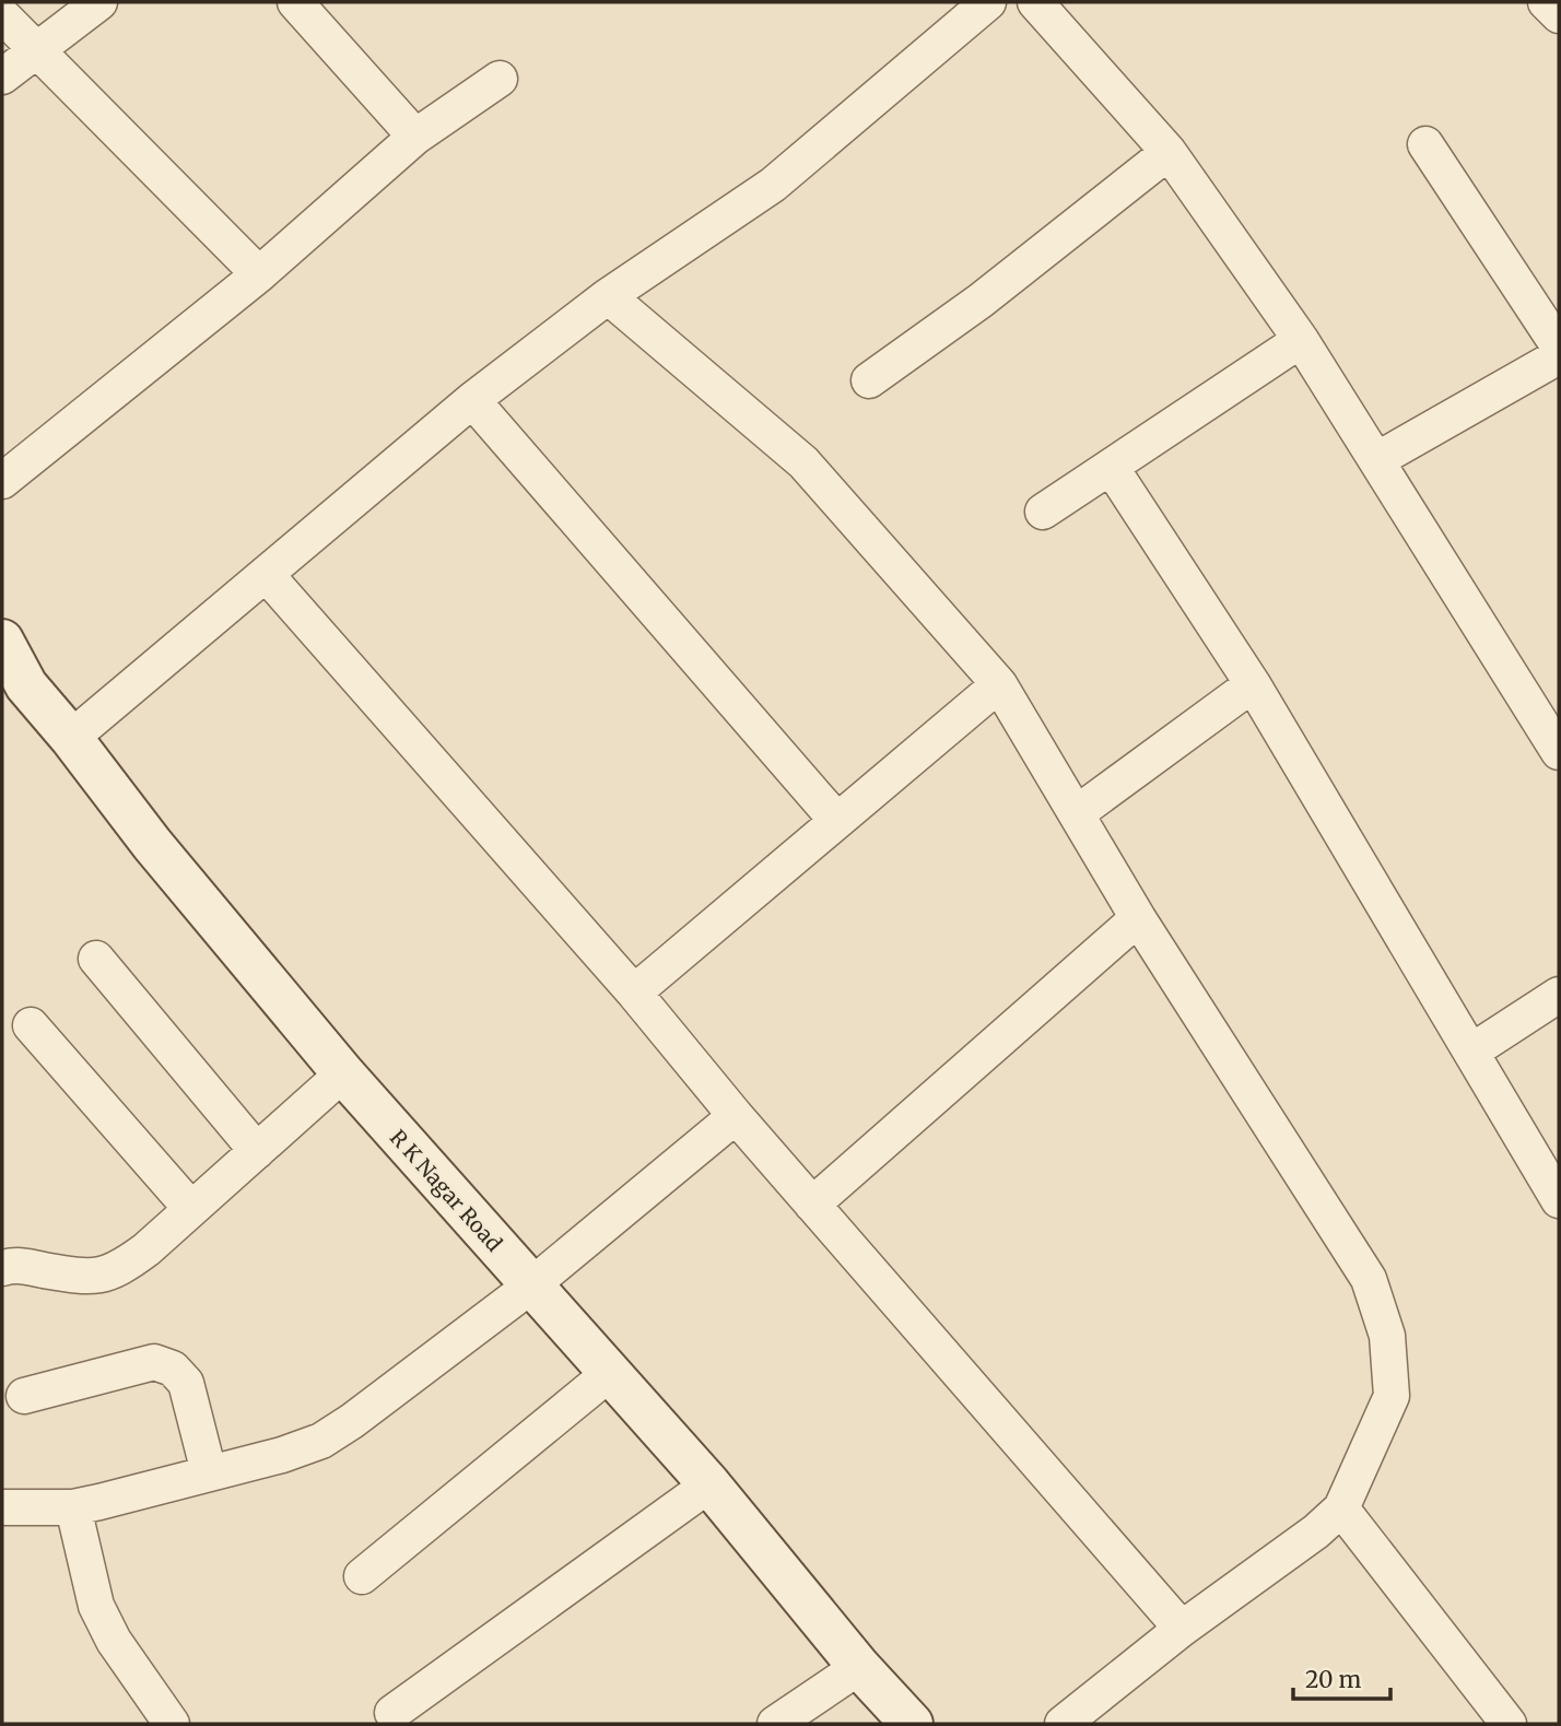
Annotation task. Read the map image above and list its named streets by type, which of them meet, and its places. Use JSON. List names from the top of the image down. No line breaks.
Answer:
{"streets":{"main road":["R K Nagar Road"]},"scale_bar":"20 m"}
